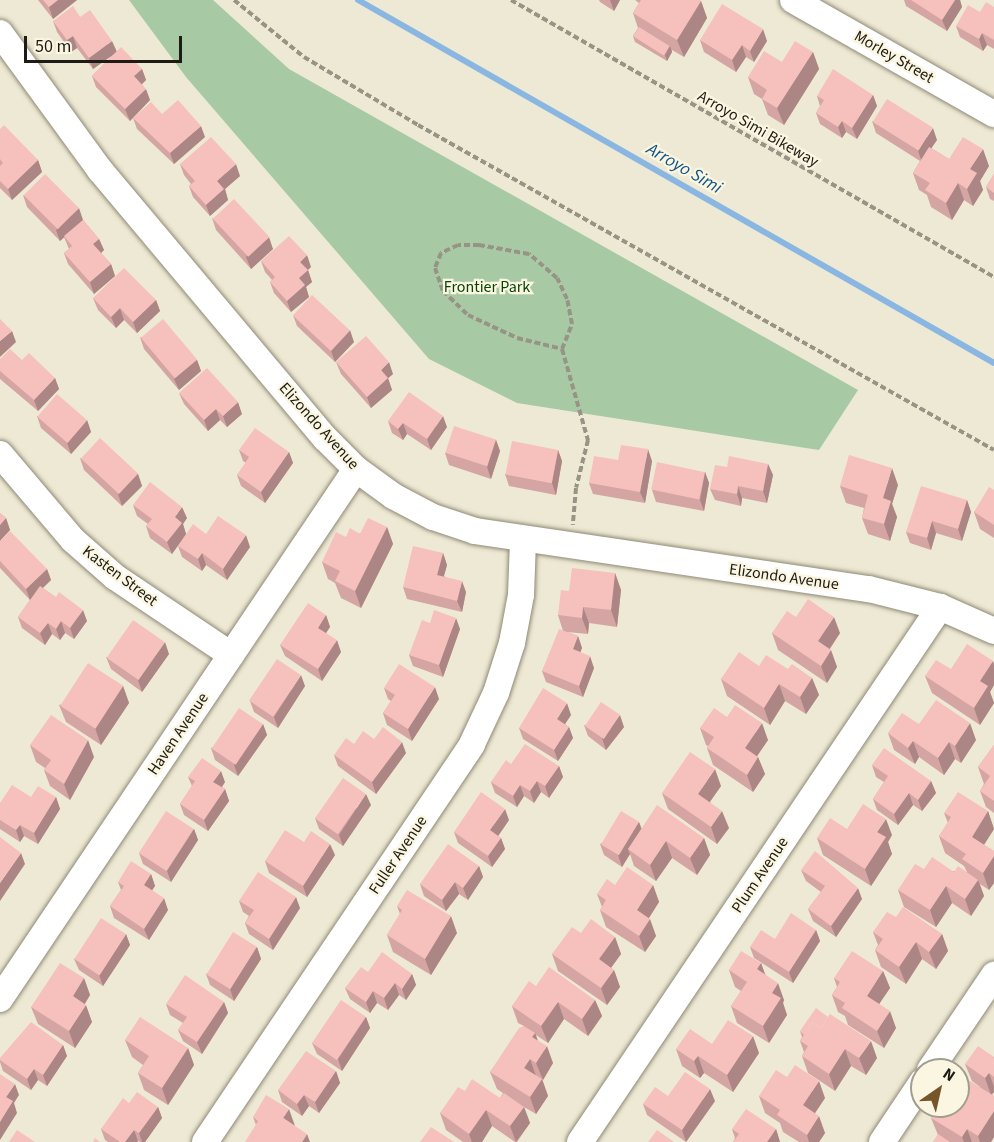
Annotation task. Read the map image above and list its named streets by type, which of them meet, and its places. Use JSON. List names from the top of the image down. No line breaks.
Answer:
{"streets":{"street":["Morley Street","Elizondo Avenue","Kasten Street","Haven Avenue","Fuller Avenue","Plum Avenue"],"path":["Arroyo Simi Bikeway"]},"crossings":[["Elizondo Avenue","Haven Avenue"],["Elizondo Avenue","Fuller Avenue"],["Elizondo Avenue","Plum Avenue"],["Kasten Street","Haven Avenue"]],"water":["Arroyo Simi"],"parks":["Frontier Park"],"scale_bar":"50 m","north":"top right"}
